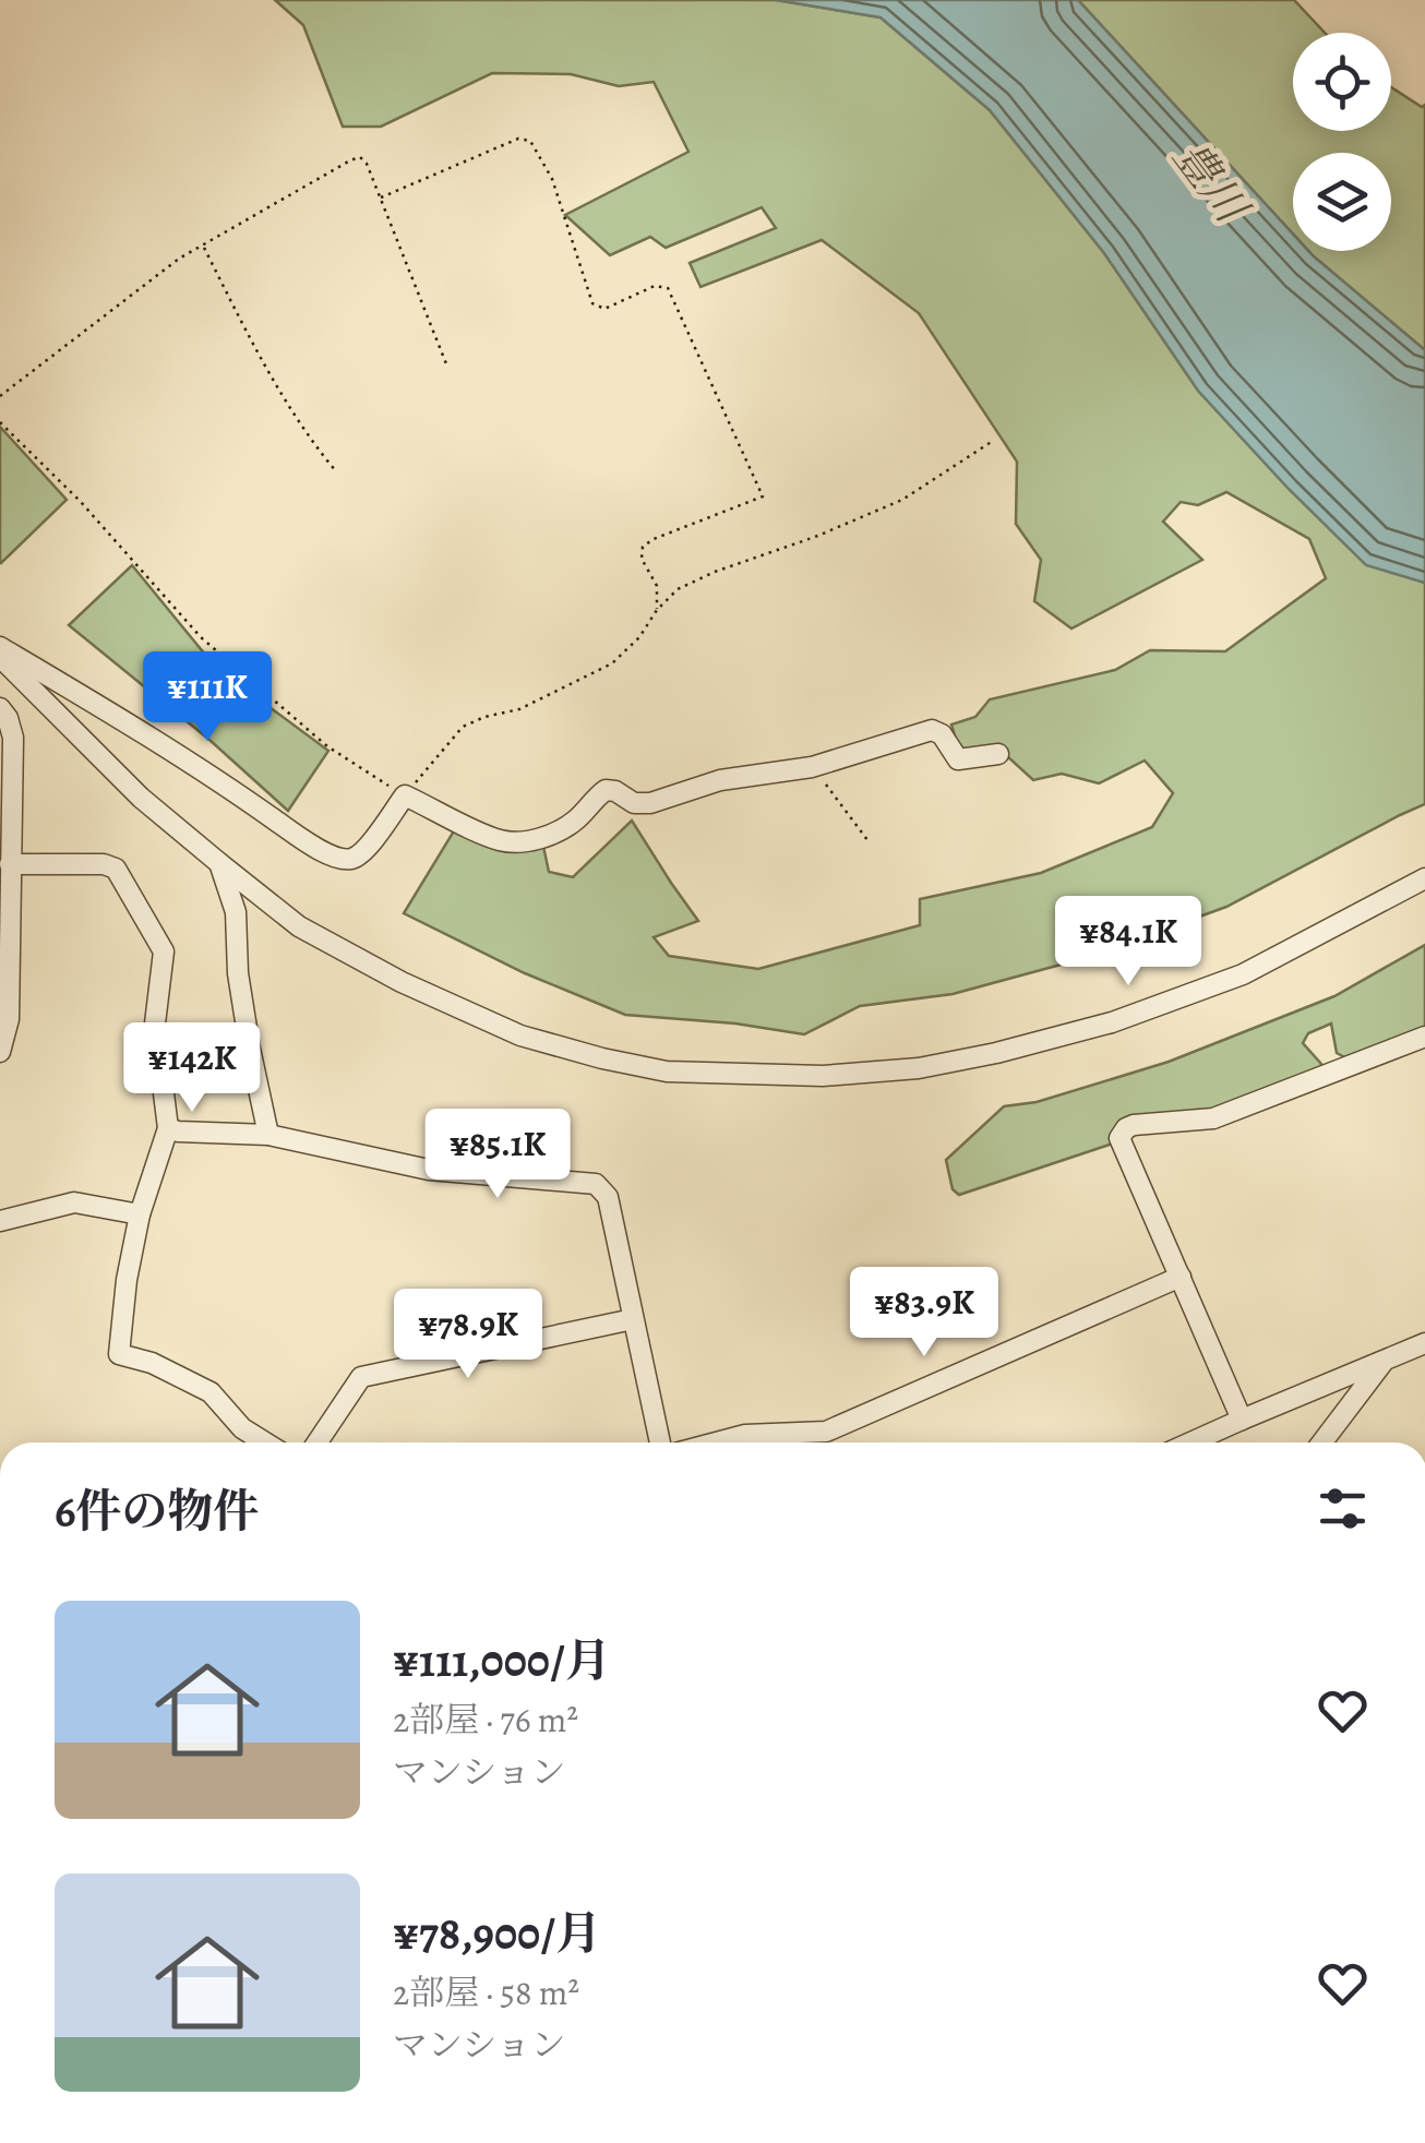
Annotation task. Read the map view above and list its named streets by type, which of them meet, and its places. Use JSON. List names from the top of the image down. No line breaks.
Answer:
{"water":["豊川"],"page":{"price":["¥111K","¥84.1K","¥142K","¥85.1K","¥83.9K","¥78.9K"],"heading":"6件の物件","list":[{"name":"¥111,000/月","note":"2部屋 · 76 m² · マンション"},{"name":"¥78,900/月","note":"2部屋 · 58 m² · マンション"}]}}
